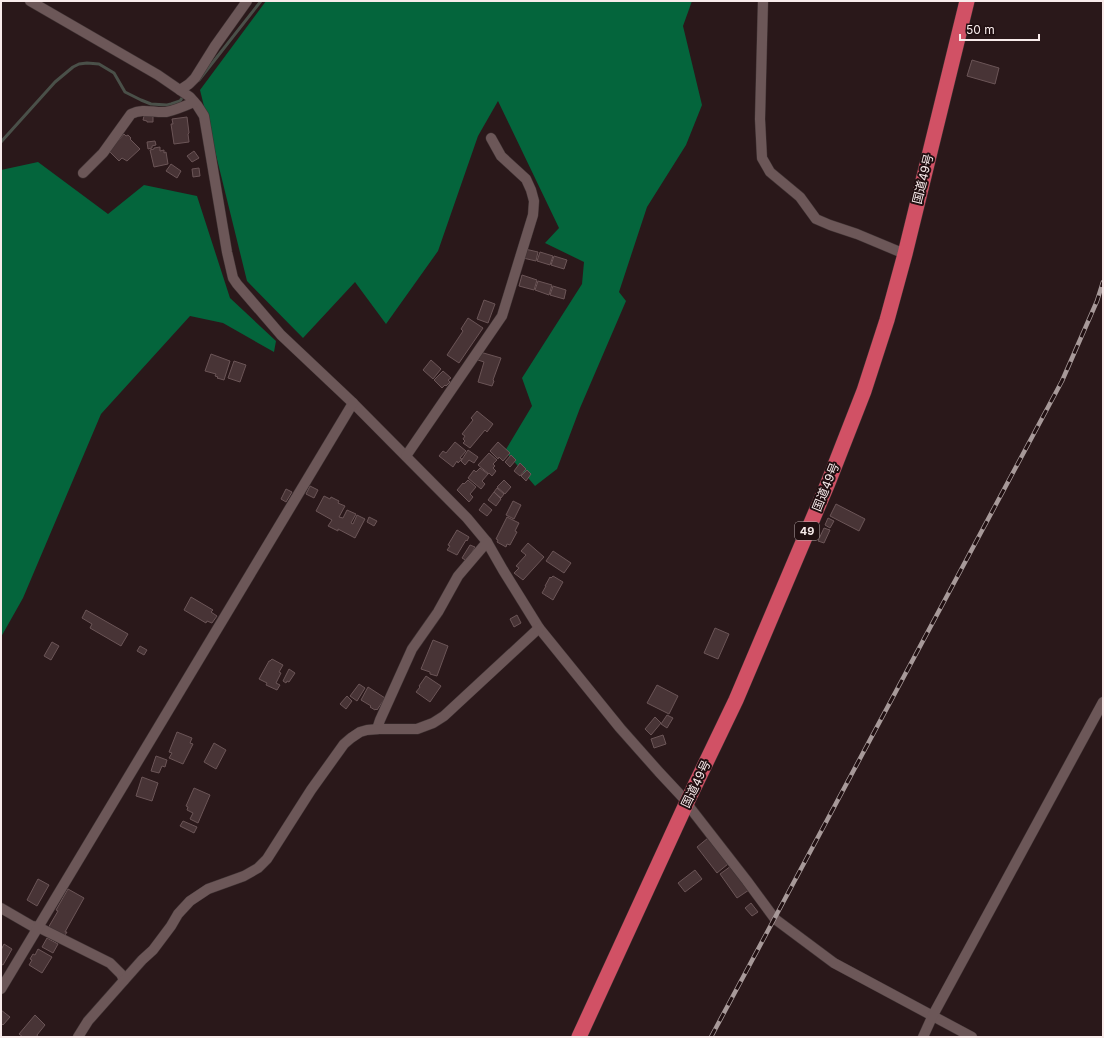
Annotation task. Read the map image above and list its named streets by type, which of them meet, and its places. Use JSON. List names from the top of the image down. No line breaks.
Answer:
{"streets":{"highway":["国道49号","49"]},"scale_bar":"50 m"}
